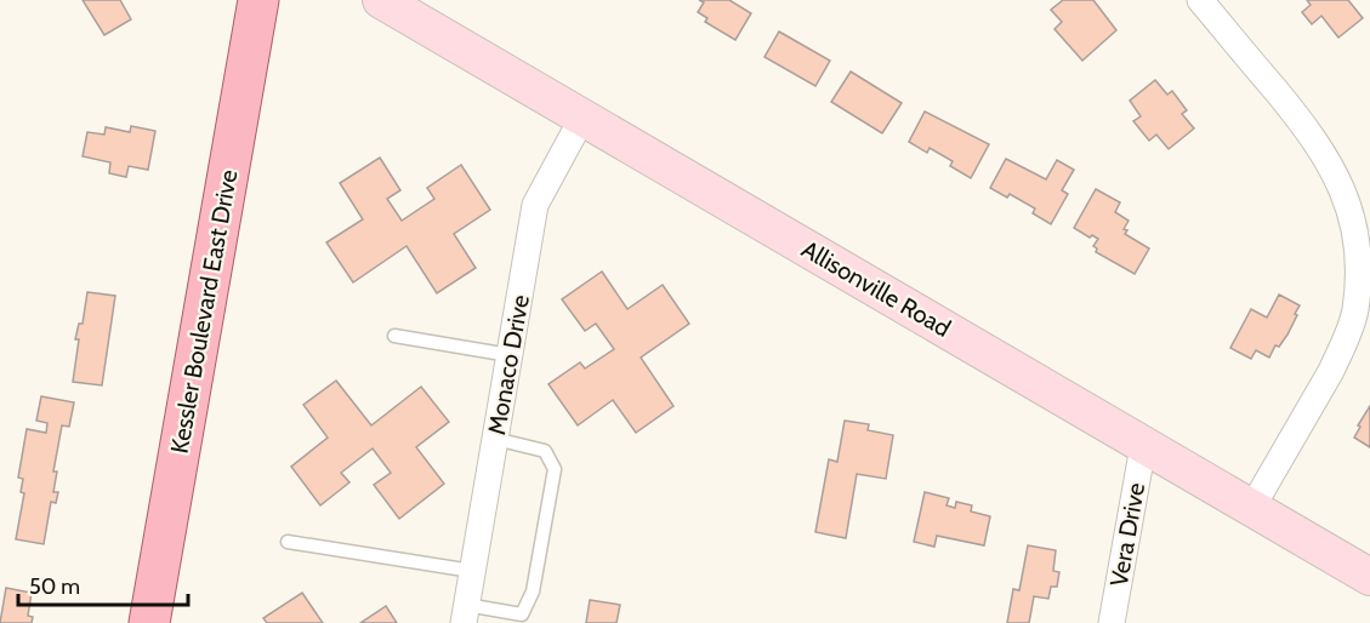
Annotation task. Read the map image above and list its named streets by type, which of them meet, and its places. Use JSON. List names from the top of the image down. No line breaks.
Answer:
{"streets":{"main road":["Allisonville Road","Kessler Boulevard East Drive"],"street":["Monaco Drive","Vera Drive"]},"crossings":[["Allisonville Road","Monaco Drive"],["Allisonville Road","Vera Drive"]],"scale_bar":"50 m"}
